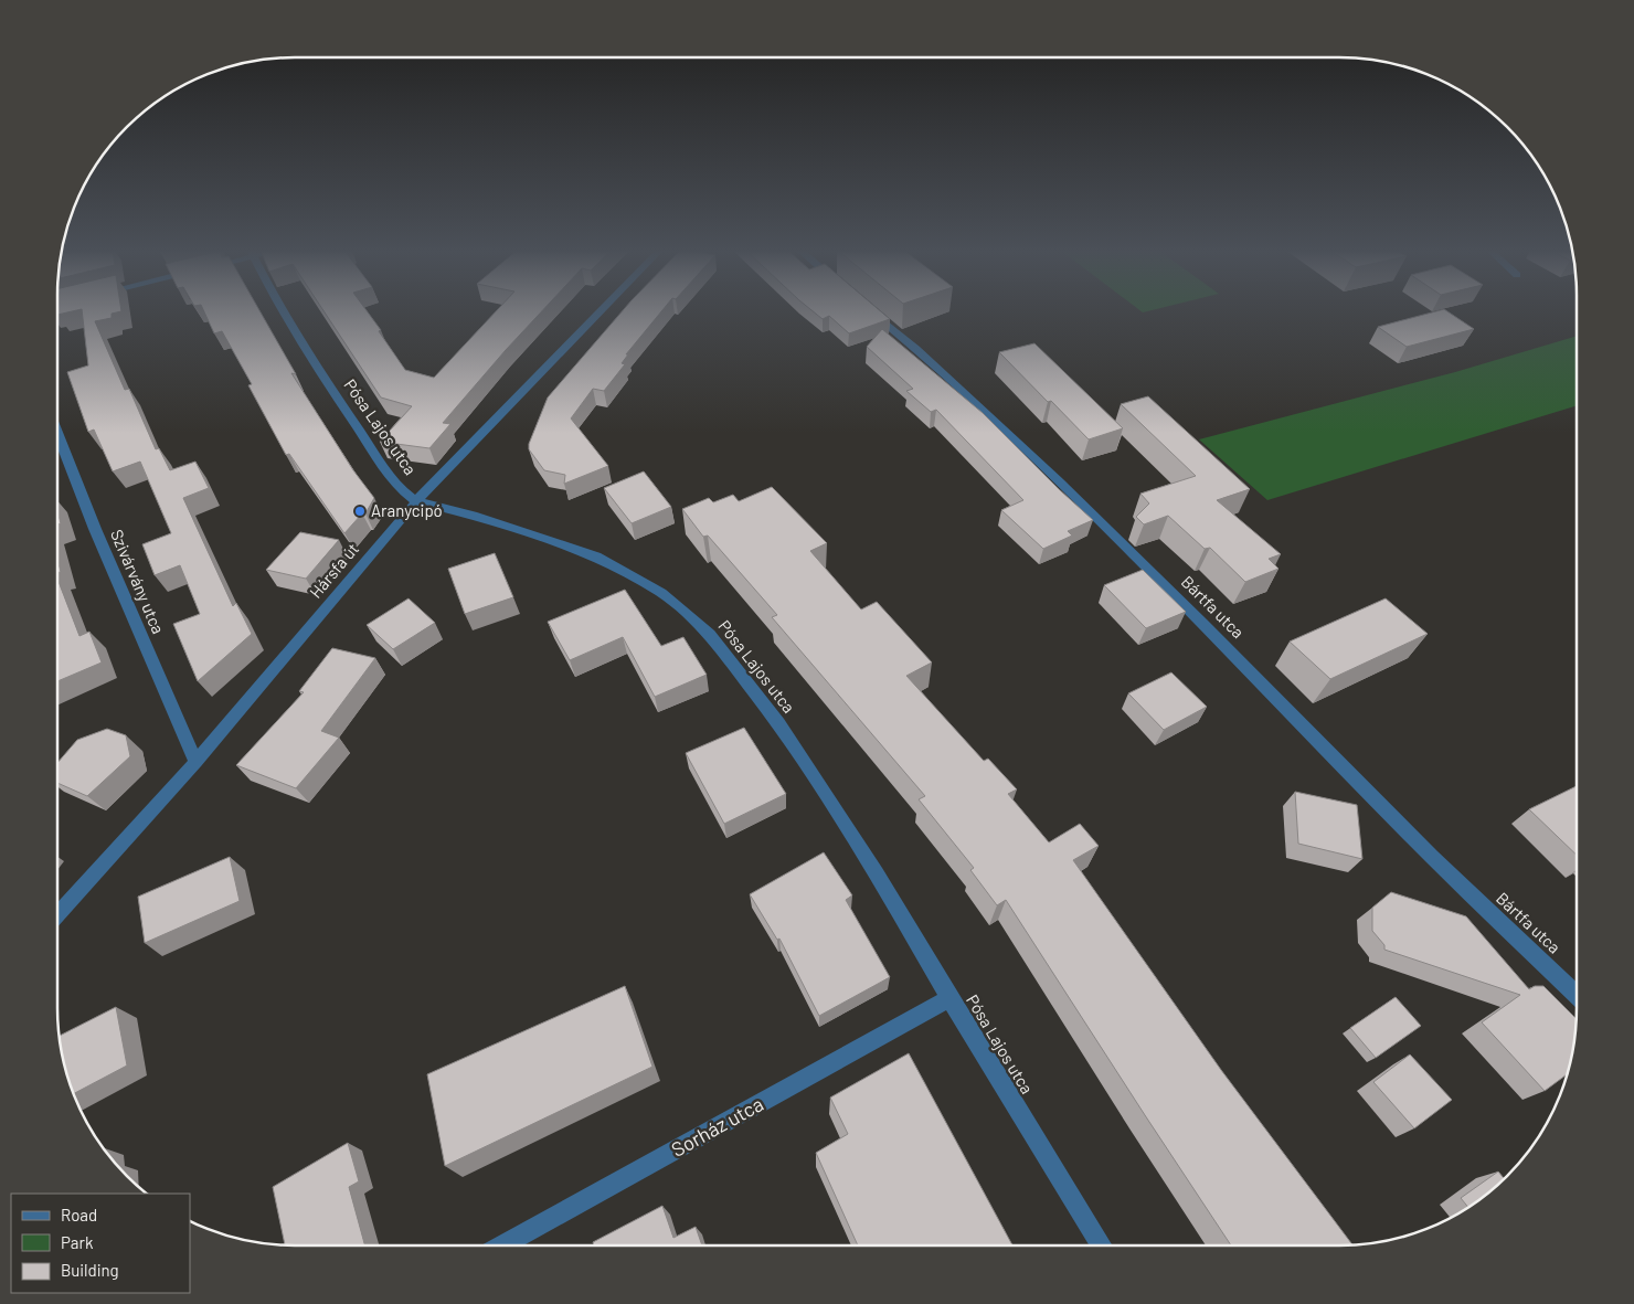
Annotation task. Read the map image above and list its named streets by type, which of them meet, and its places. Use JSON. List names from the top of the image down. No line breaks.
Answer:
{"streets":{"street":["Pósa Lajos utca","Hársfa út","Szivárvány utca","Bártfa utca","Sorház utca"]},"crossings":[["Pósa Lajos utca","Hársfa út"],["Pósa Lajos utca","Sorház utca"],["Hársfa út","Szivárvány utca"]],"places":["Aranycipó"],"legend":["Road","Park","Building"]}
